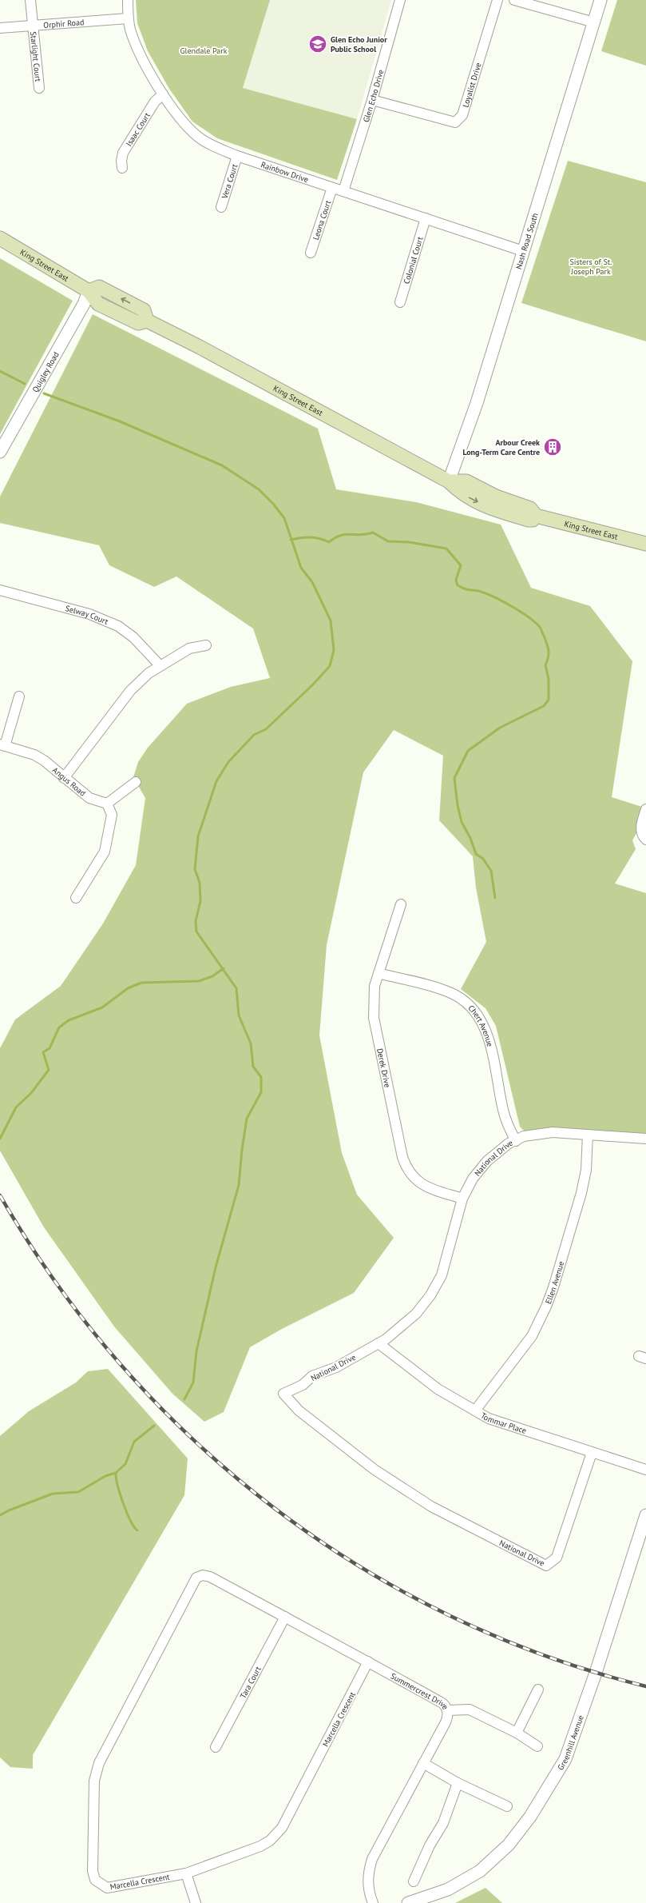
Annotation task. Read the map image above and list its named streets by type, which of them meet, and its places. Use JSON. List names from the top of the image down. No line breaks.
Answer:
{"streets":{"main road":["King Street East"],"street":["Orphir Road","Starlight Court","Loyalist Drive","Glen Echo Drive","Isaac Court","Rainbow Drive","Vera Court","Leona Court","Nash Road South","Colonial Court","Quigley Road","Selway Court","Angus Road","Chert Avenue","Derek Drive","National Drive","Ellen Avenue","Tommar Place","Tara Court","Summercrest Drive","Marcella Crescent","Greenhill Avenue"]},"crossings":[["Orphir Road","Starlight Court"],["Orphir Road","Rainbow Drive"],["Loyalist Drive","Glen Echo Drive"],["Glen Echo Drive","Rainbow Drive"],["Isaac Court","Rainbow Drive"],["Rainbow Drive","Vera Court"],["Rainbow Drive","Leona Court"],["Rainbow Drive","Nash Road South"],["Rainbow Drive","Colonial Court"],["Nash Road South","King Street East"],["King Street East","Quigley Road"],["Chert Avenue","Derek Drive"],["Chert Avenue","National Drive"],["Derek Drive","National Drive"],["National Drive","Ellen Avenue"],["National Drive","Tommar Place"],["Ellen Avenue","Tommar Place"],["Tara Court","Summercrest Drive"],["Summercrest Drive","Marcella Crescent"]],"parks":["Glendale Park","Sisters of St. Joseph Park"],"places":{"school or university":["Glen Echo Junior Public School"],"building":["Arbour Creek Long-Term Care Centre"]}}
